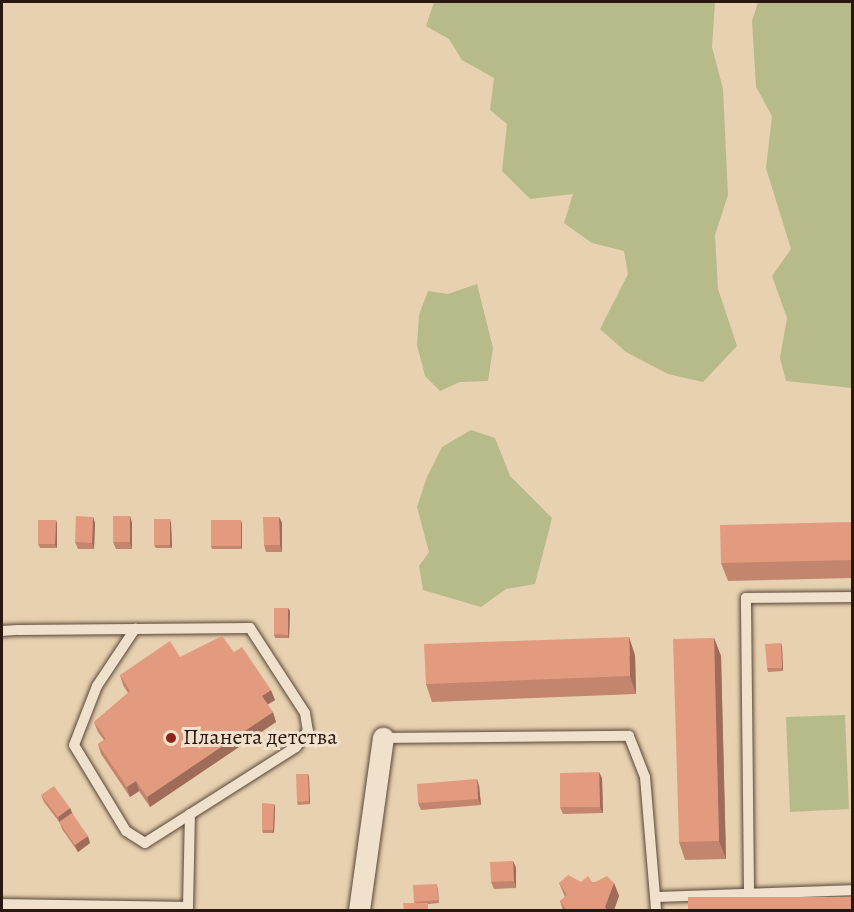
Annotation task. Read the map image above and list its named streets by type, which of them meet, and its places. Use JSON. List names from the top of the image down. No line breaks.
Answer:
{"places":["Планета детства"]}
